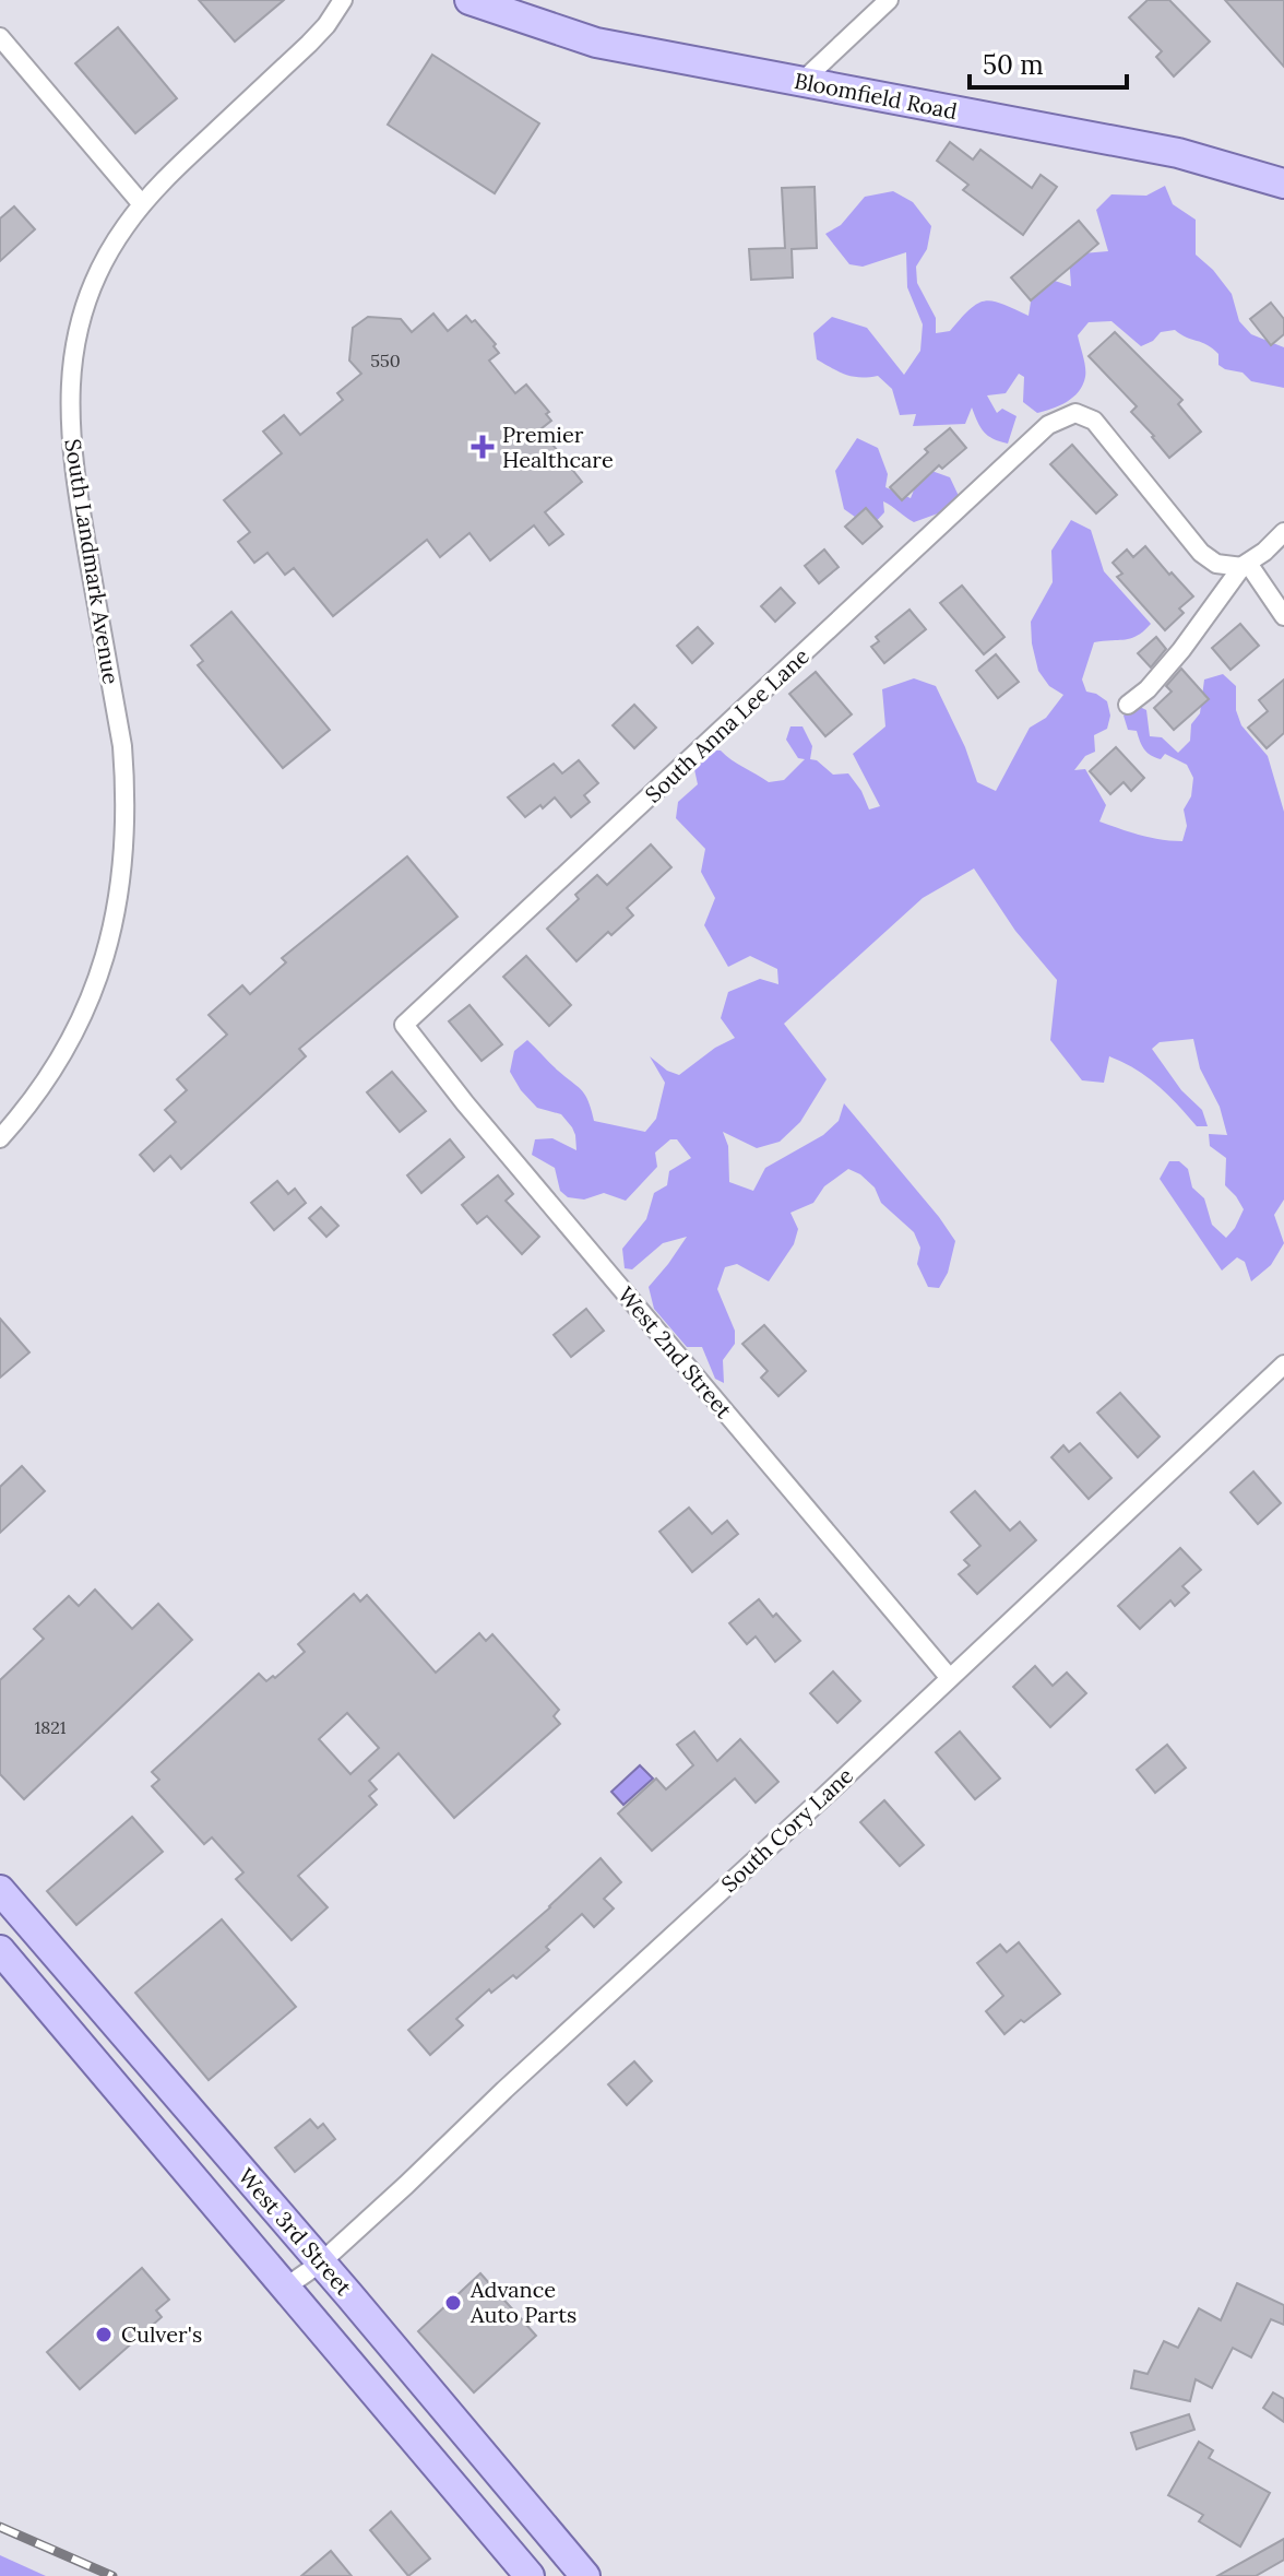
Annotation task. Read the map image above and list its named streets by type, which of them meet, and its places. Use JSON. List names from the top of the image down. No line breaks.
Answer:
{"streets":{"main road":["Bloomfield Road","West 3rd Street"],"street":["South Landmark Avenue","South Anna Lee Lane","West 2nd Street","South Cory Lane"]},"crossings":[["South Anna Lee Lane","West 2nd Street"],["West 2nd Street","South Cory Lane"],["South Cory Lane","West 3rd Street"]],"places":{"health":["Premier Healthcare"],"other":["Advance Auto Parts","Culver's"]},"house_numbers":["550","1821"],"scale_bar":"50 m"}
